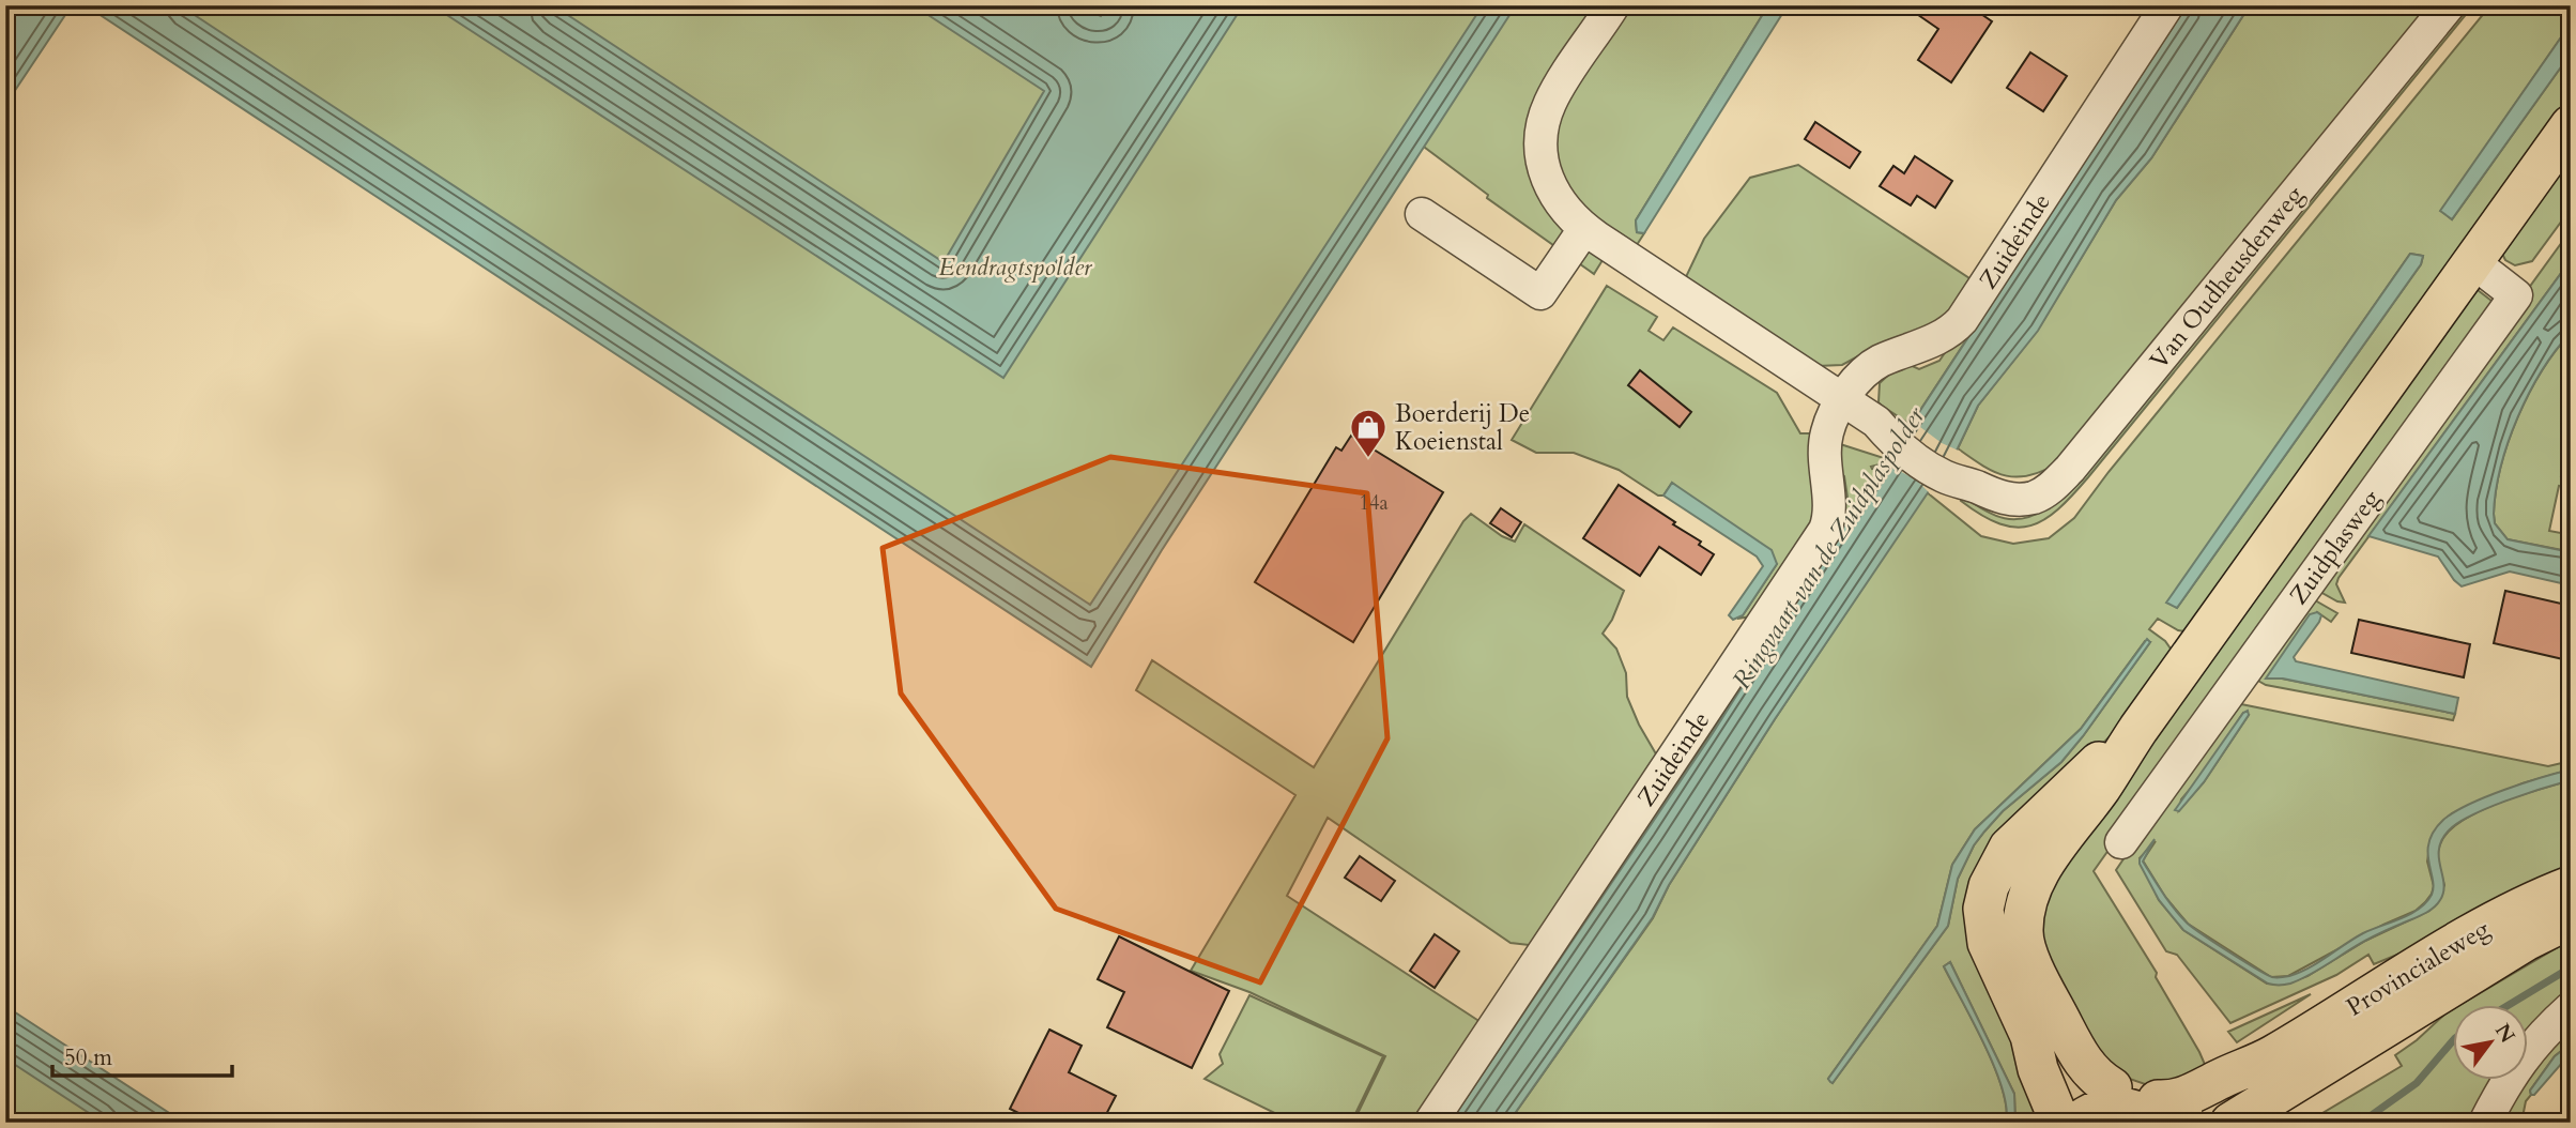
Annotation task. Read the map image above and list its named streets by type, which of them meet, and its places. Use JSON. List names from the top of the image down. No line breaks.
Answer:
{"streets":{"main road":["Provincialeweg"],"street":["Zuideinde","Van Oudheusdenweg","Zuidplasweg"]},"crossings":[["Zuideinde","Van Oudheusdenweg"]],"water":["Ringvaart van de Zuidplaspolder"],"parks":["Eendragtspolder"],"places":{"shop":["Boerderij De Koeienstal"]},"house_numbers":["14a"],"scale_bar":"50 m","north":"top right"}
